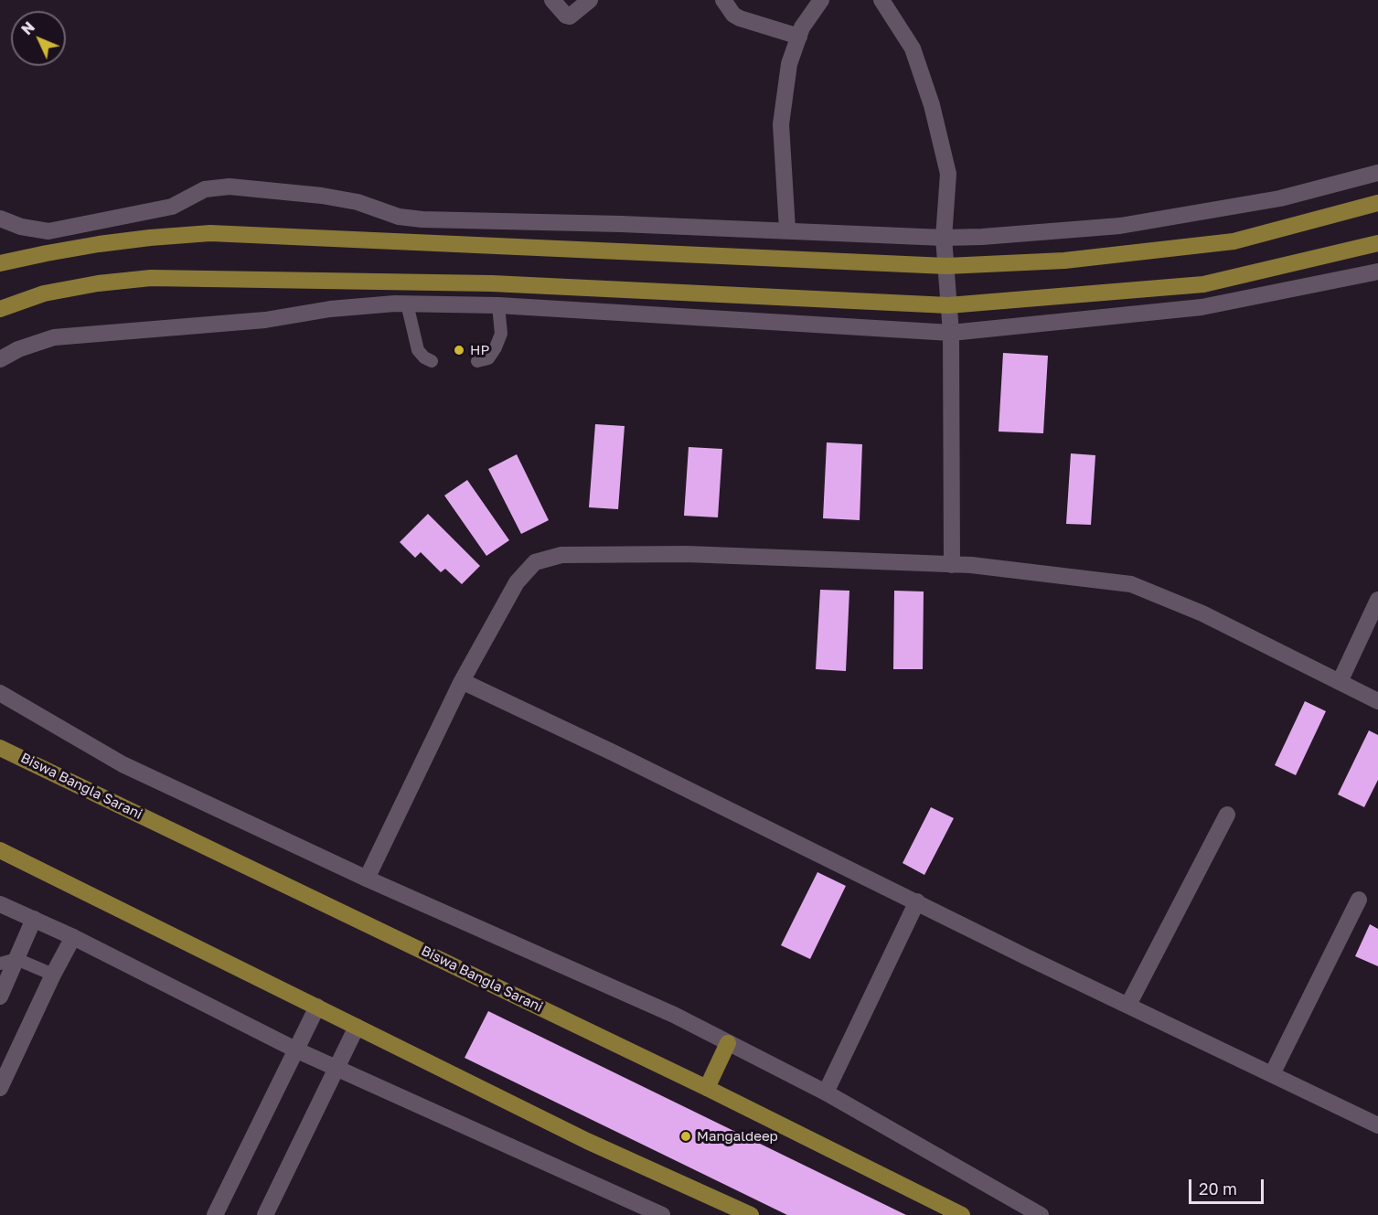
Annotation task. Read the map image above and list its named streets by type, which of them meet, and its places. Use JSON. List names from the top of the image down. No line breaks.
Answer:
{"streets":{"main road":["Biswa Bangla Sarani"]},"places":["HP","Mangaldeep"],"scale_bar":"20 m","north":"top left"}
